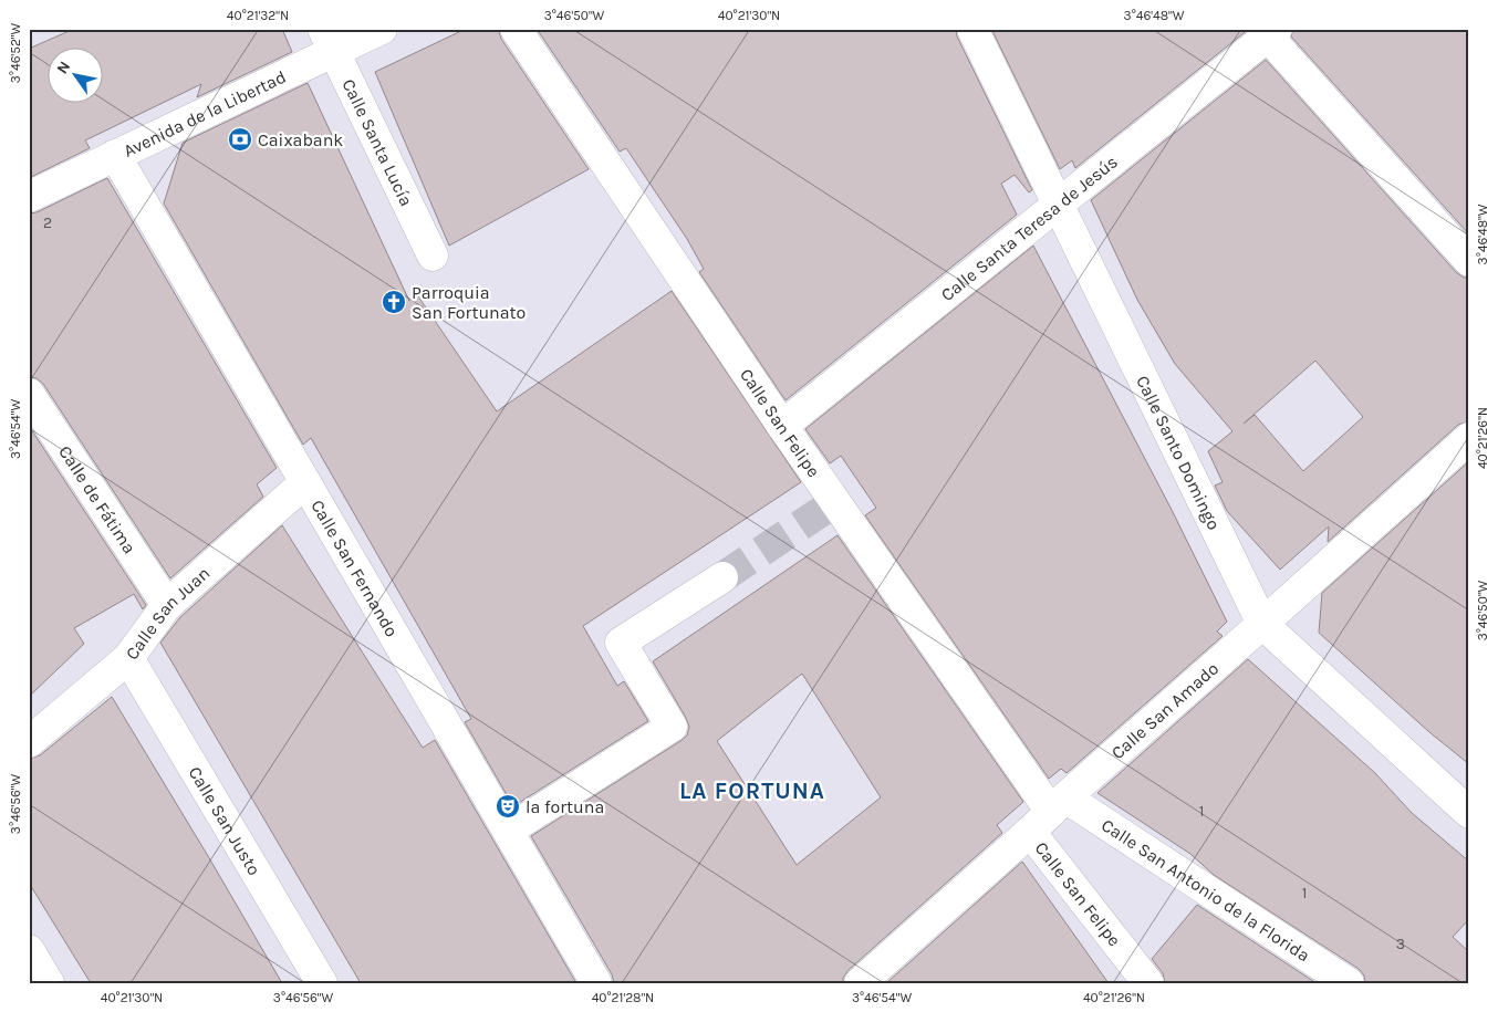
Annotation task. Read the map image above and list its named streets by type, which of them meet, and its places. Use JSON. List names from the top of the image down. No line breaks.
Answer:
{"streets":{"street":["Avenida de la Libertad","Calle Santa Lucía","Calle Santa Teresa de Jesús","Calle San Felipe","Calle Santo Domingo","Calle de Fátima","Calle San Fernando","Calle San Juan","Calle San Amado","Calle San Justo","Calle San Antonio de la Florida"]},"crossings":[["Avenida de la Libertad","Calle Santa Lucía"],["Avenida de la Libertad","Calle San Fernando"],["Calle Santa Teresa de Jesús","Calle San Felipe"],["Calle Santa Teresa de Jesús","Calle Santo Domingo"],["Calle San Felipe","Calle San Amado"],["Calle San Felipe","Calle San Antonio de la Florida"],["Calle Santo Domingo","Calle San Amado"],["Calle de Fátima","Calle San Juan"],["Calle San Fernando","Calle San Juan"],["Calle San Juan","Calle San Justo"],["Calle San Amado","Calle San Antonio de la Florida"]],"districts":["LA FORTUNA"],"places":{"bank":["Caixabank"],"church":["Parroquia San Fortunato"],"theatre":["la fortuna"]},"house_numbers":["2","1","1","3"],"north":"top left","coordinates":["40°21'32\"N","3°46'50\"W","40°21'30\"N","3°46'48\"W","3°46'52\"W","3°46'54\"W","40°21'26\"N","3°46'56\"W","40°21'28\"N"]}
